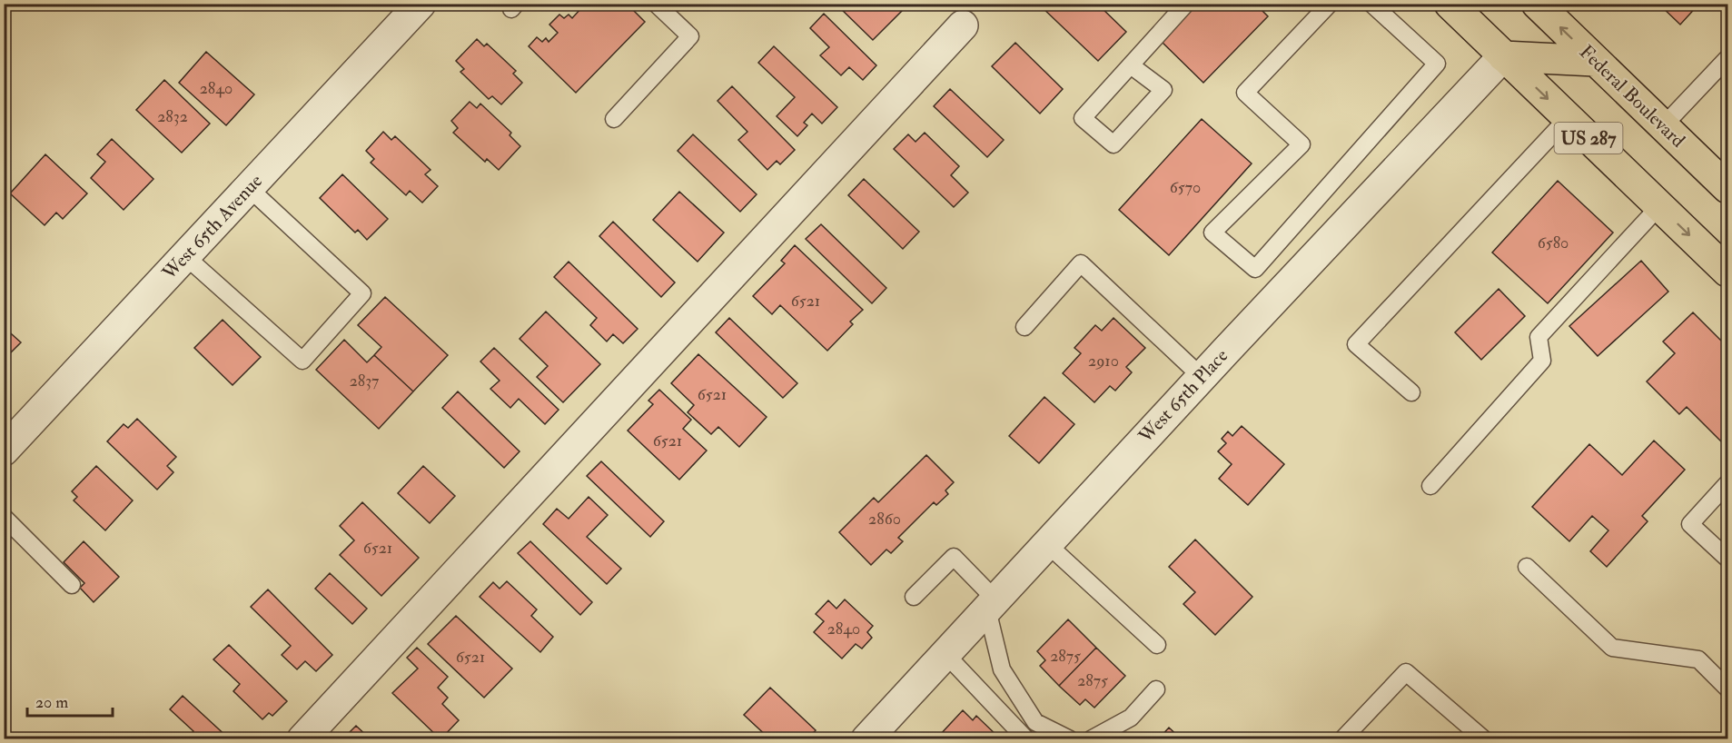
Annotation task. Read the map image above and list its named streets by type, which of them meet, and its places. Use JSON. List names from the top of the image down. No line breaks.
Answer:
{"streets":{"main road":["Federal Boulevard","US 287"],"street":["West 65th Avenue","West 65th Place"]},"crossings":[["US 287","West 65th Place"]],"house_numbers":["2840","2832","6570","6580","6521","2910","2837","6521","6521","2860","6521","2840","2875","6521","2875"],"scale_bar":"20 m"}
